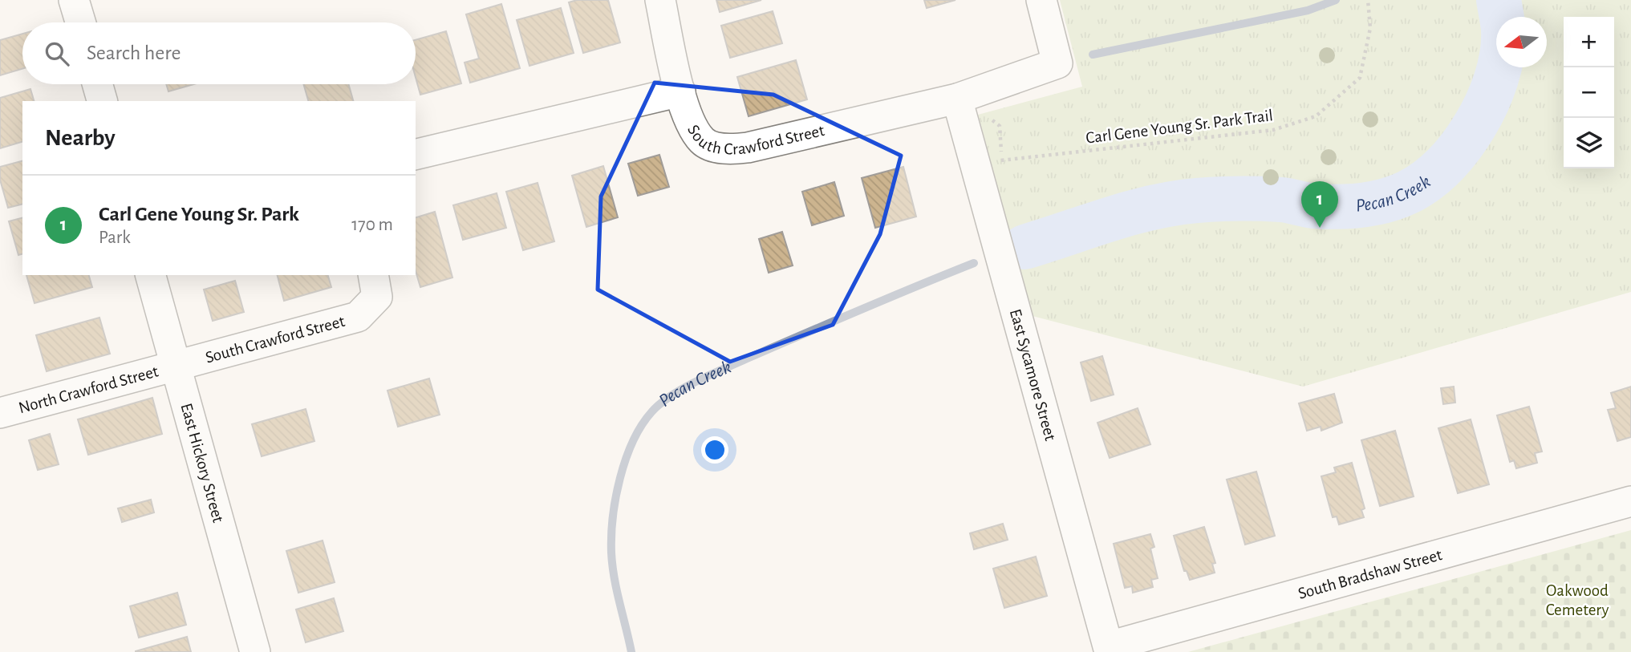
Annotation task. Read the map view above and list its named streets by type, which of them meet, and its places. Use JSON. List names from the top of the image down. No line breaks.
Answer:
{"streets":{"street":["South Crawford Street","East Sycamore Street","North Crawford Street","East Hickory Street","South Bradshaw Street"],"path":["Carl Gene Young Sr. Park Trail"]},"crossings":[["South Crawford Street","East Sycamore Street"],["South Crawford Street","North Crawford Street"],["South Crawford Street","East Hickory Street"],["Carl Gene Young Sr. Park Trail","East Sycamore Street"],["East Sycamore Street","South Bradshaw Street"],["North Crawford Street","East Hickory Street"]],"water":["Pecan Creek"],"parks":["Oakwood Cemetery"],"north":"left","page":{"map_buttons":["+","−"],"search":"Search here","heading":"Nearby","list":[{"mark":"1","name":"Carl Gene Young Sr. Park","note":"Park","value":"170 m"}],"pins":"1"}}
